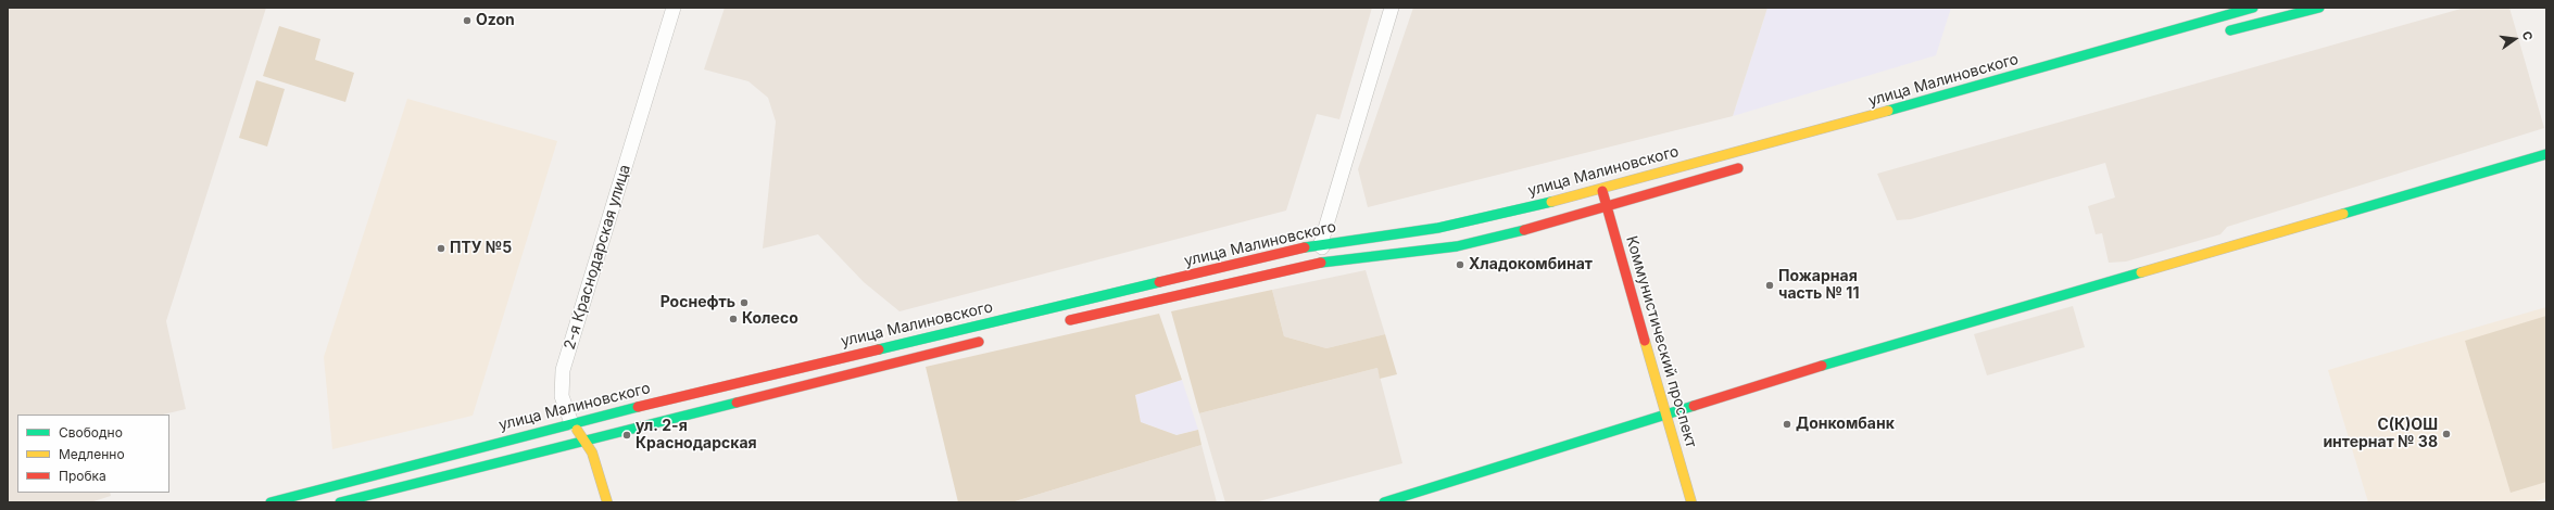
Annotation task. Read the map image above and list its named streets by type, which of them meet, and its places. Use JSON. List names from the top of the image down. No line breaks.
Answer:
{"streets":{"main road":["улица Малиновского","2-я Краснодарская улица","Коммунистический проспект"]},"crossings":[["улица Малиновского","2-я Краснодарская улица"],["улица Малиновского","Коммунистический проспект"]],"places":["Ozon","ПТУ №5","Хладокомбинат","Пожарная часть № 11","Роснефть","Колесо","Донкомбанк","С(К)ОШ интернат № 38","ул. 2-я Краснодарская"],"legend":["Свободно","Медленно","Пробка"],"north":"right"}
